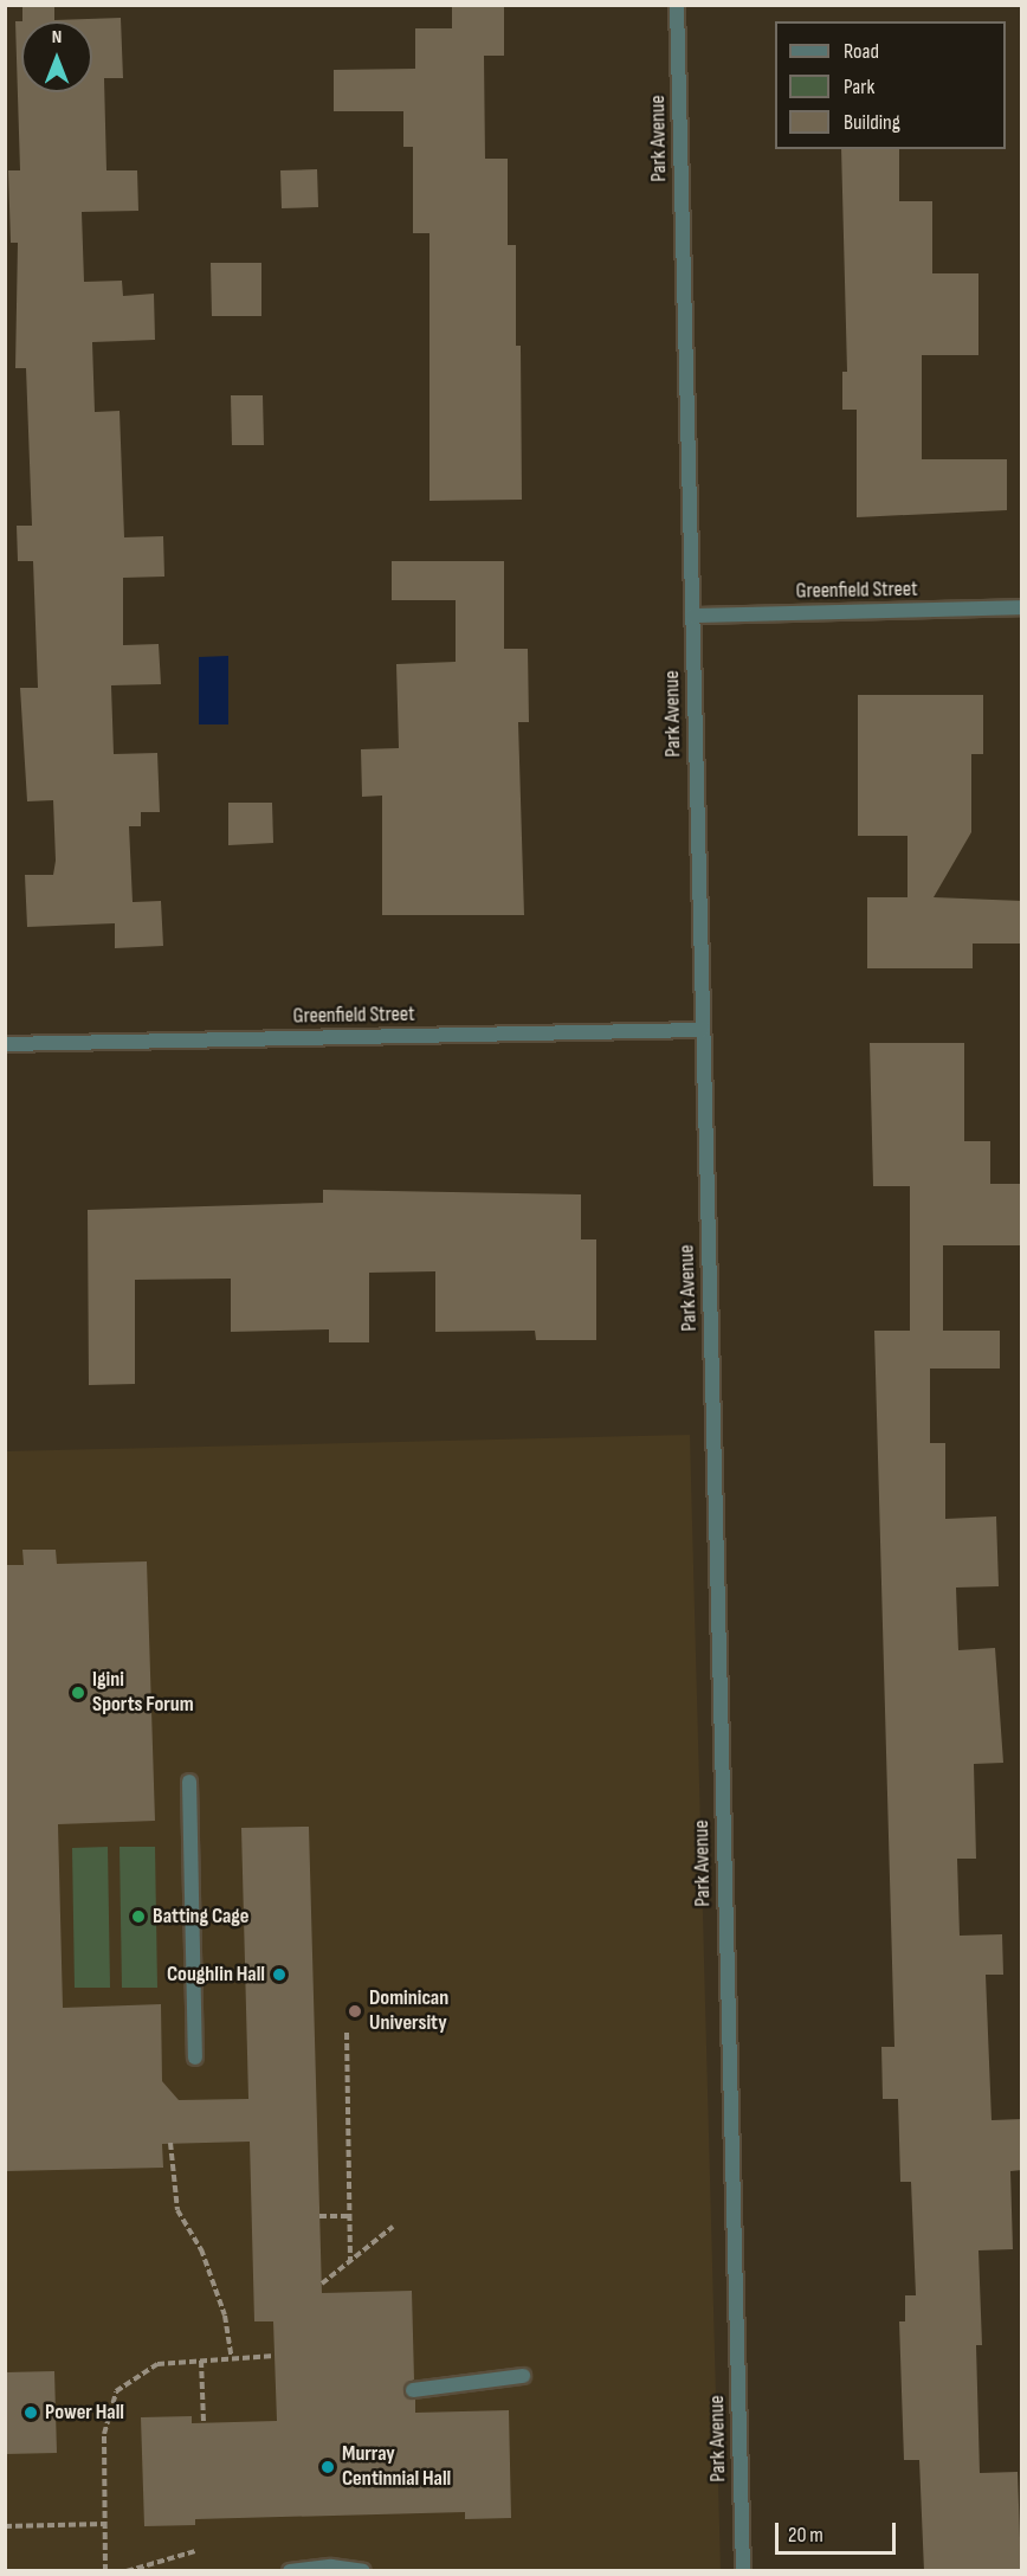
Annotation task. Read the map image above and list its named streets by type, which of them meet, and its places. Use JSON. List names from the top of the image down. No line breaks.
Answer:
{"streets":{"street":["Park Avenue","Greenfield Street"]},"crossings":[["Park Avenue","Greenfield Street"]],"places":["Igini Sports Forum","Batting Cage","Coughlin Hall","Dominican University","Power Hall","Murray Centinnial Hall"],"legend":["Road","Park","Building"],"scale_bar":"20 m","north":"top"}
